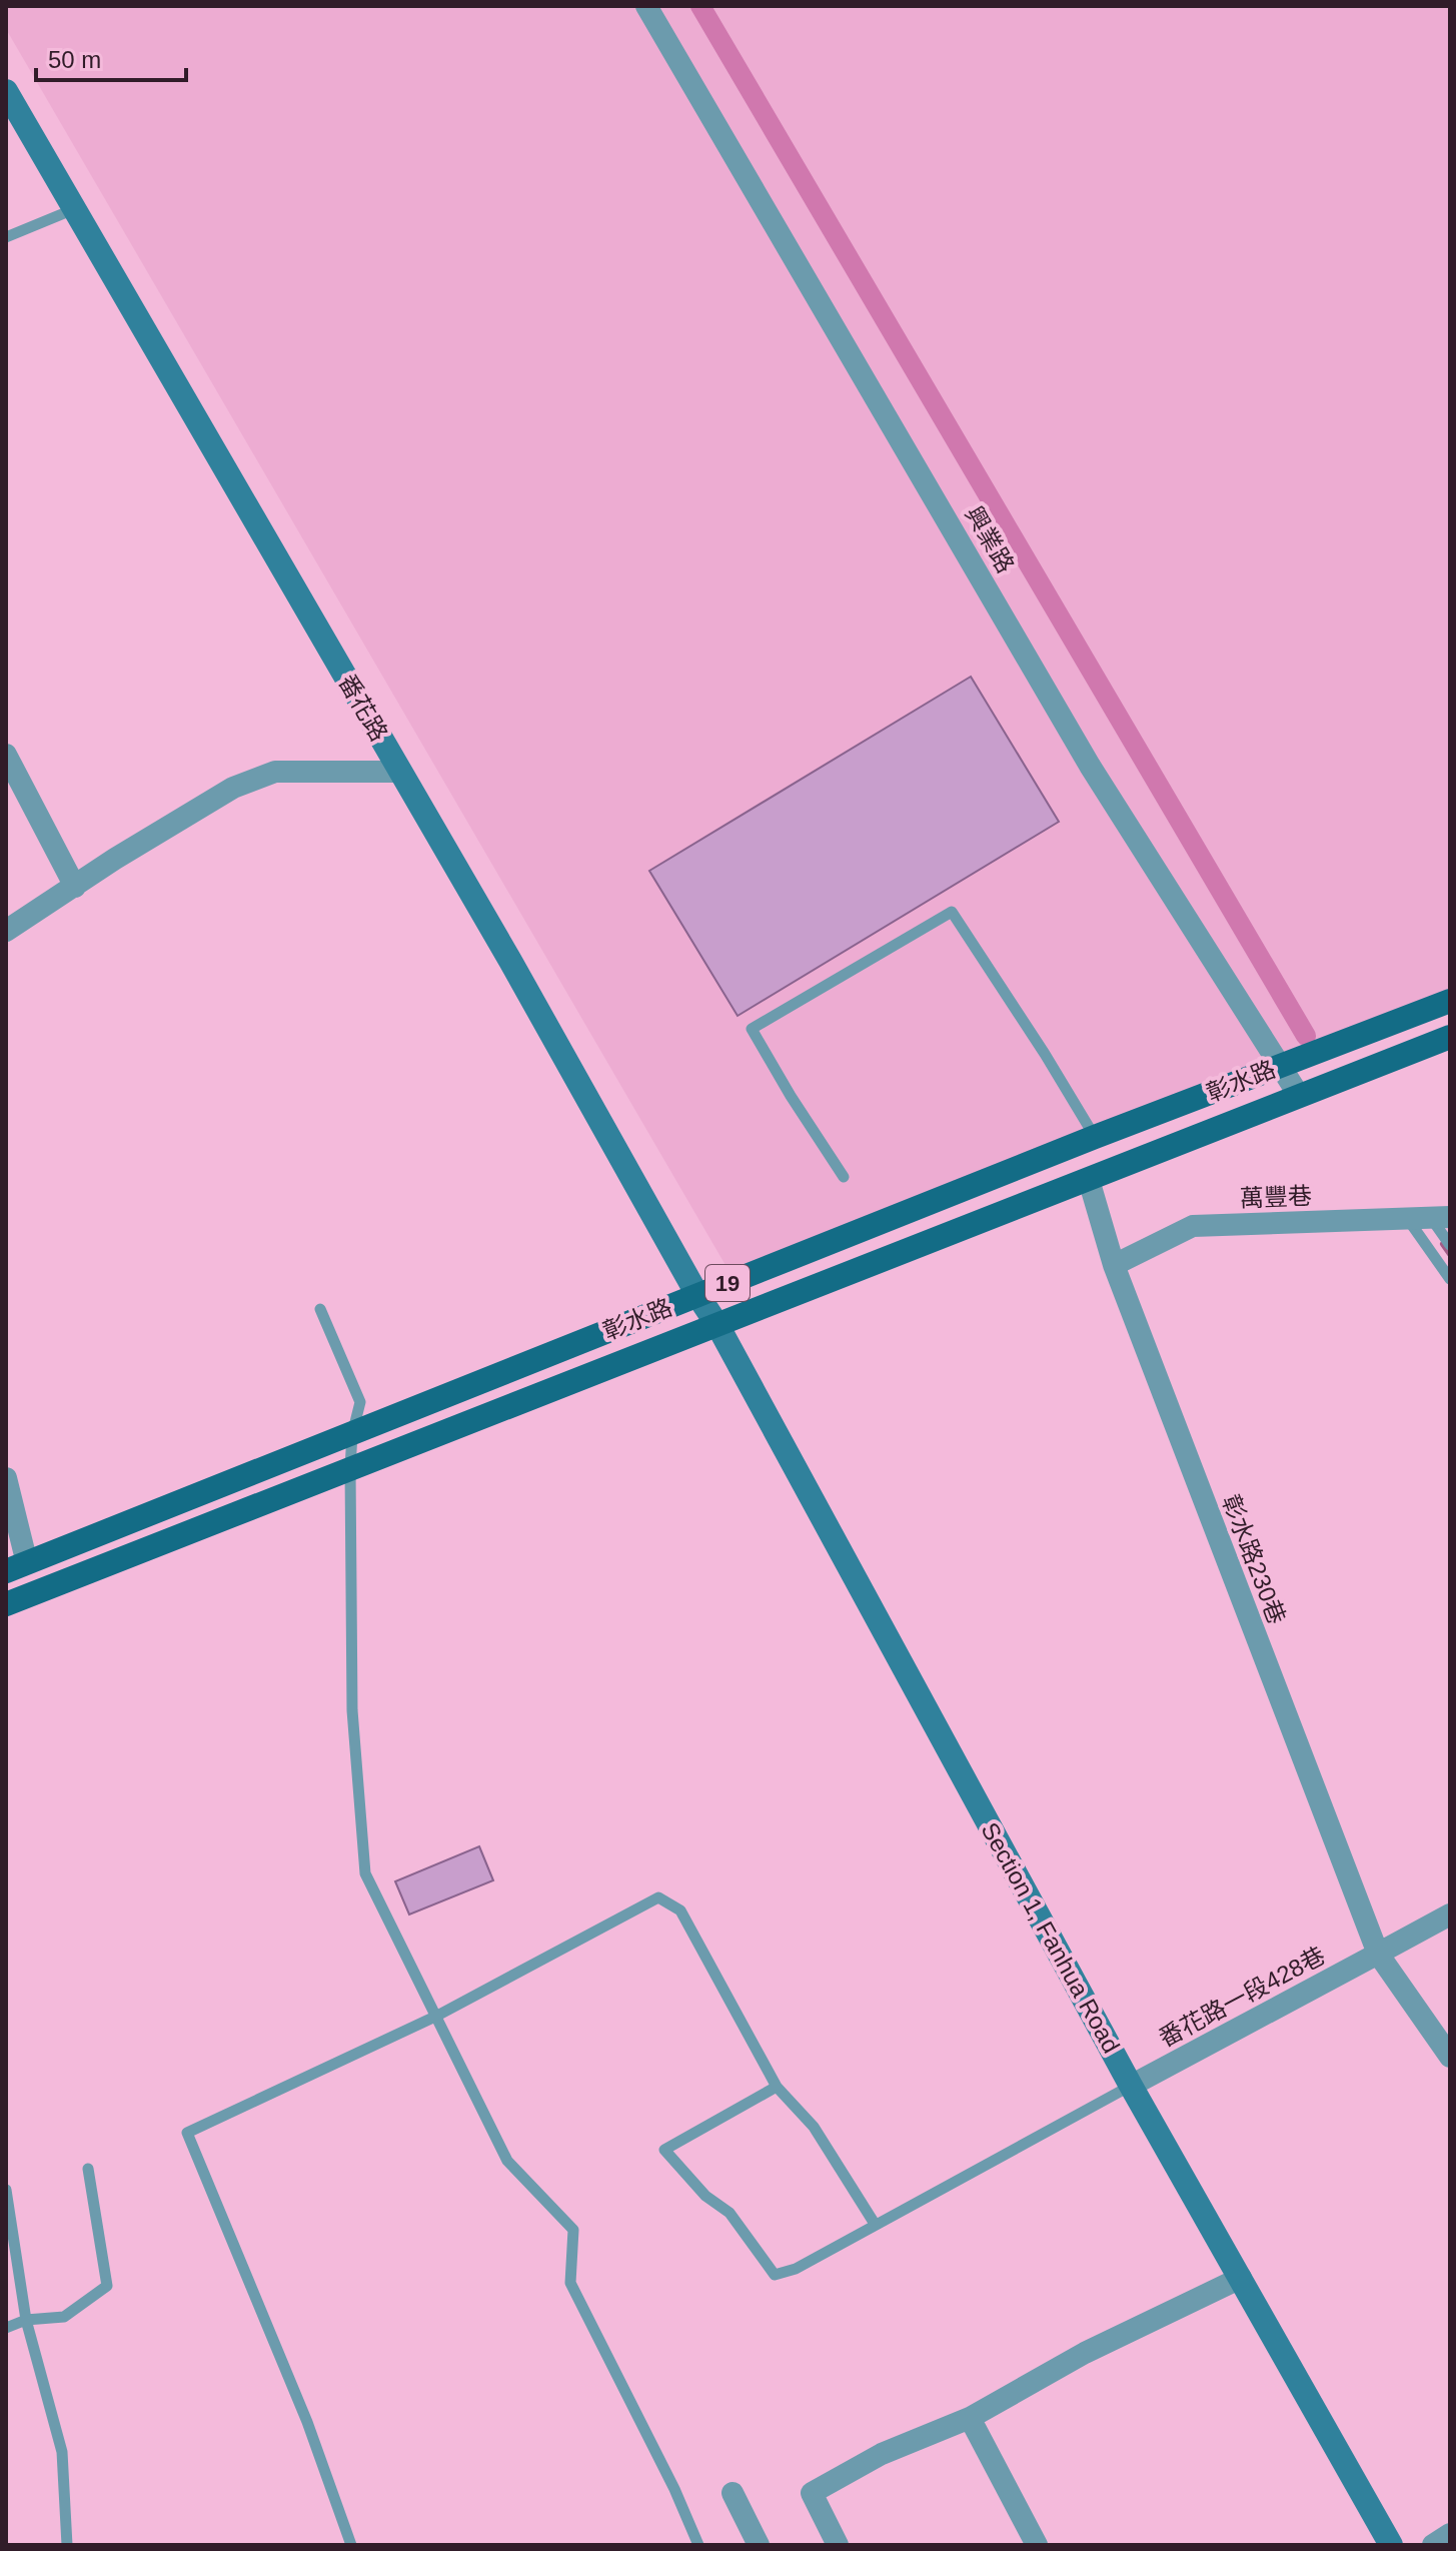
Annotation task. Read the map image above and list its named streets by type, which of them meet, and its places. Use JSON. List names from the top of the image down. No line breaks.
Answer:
{"streets":{"main road":["番花路","彰水路","19","Section 1, Fanhua Road"],"street":["興業路","萬豐巷","彰水路230巷","番花路一段428巷"]},"crossings":[["興業路","彰水路"],["番花路","彰水路"],["番花路","Section 1, Fanhua Road"],["彰水路","彰水路230巷"],["彰水路","Section 1, Fanhua Road"],["萬豐巷","彰水路230巷"],["彰水路230巷","番花路一段428巷"],["Section 1, Fanhua Road","番花路一段428巷"]],"scale_bar":"50 m"}
